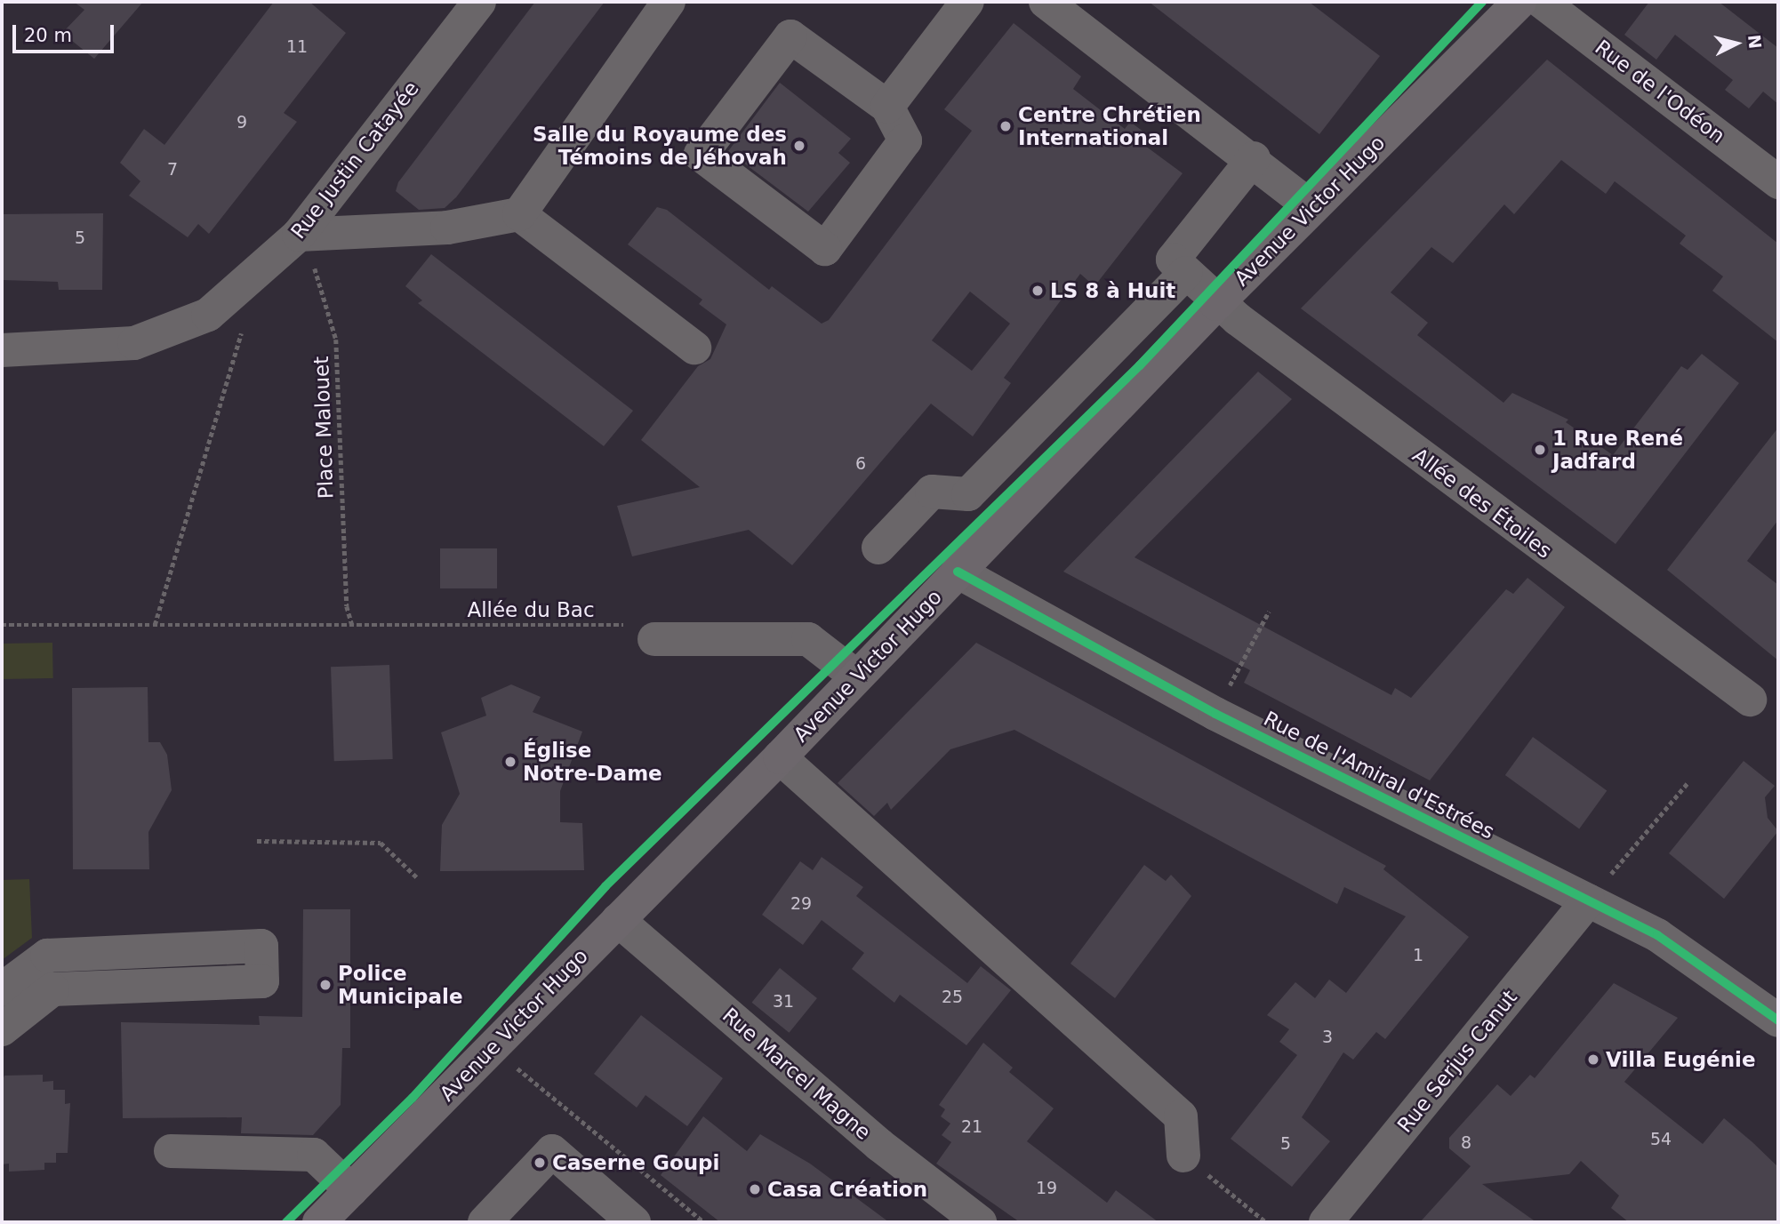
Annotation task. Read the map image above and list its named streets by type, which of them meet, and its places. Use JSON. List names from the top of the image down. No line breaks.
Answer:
{"streets":{"main road":["Avenue Victor Hugo"],"street":["Rue de l'Odéon","Rue Justin Catayée","Allée des Étoiles","Rue de l'Amiral d'Estrées","Rue Serjus Canut","Rue Marcel Magne"],"path":["Place Malouet","Allée du Bac"]},"crossings":[["Rue Justin Catayée","Place Malouet"],["Avenue Victor Hugo","Allée des Étoiles"],["Avenue Victor Hugo","Rue de l'Amiral d'Estrées"],["Avenue Victor Hugo","Rue Marcel Magne"],["Place Malouet","Allée du Bac"],["Rue de l'Amiral d'Estrées","Rue Serjus Canut"]],"places":["Centre Chrétien International","Salle du Royaume des Témoins de Jéhovah","LS 8 à Huit","1 Rue René Jadfard","Église Notre-Dame","Police Municipale","Villa Eugénie","Caserne Goupi","Casa Création"],"house_numbers":["11","9","7","5","6","29","1","25","31","3","21","54","8","5","19"],"scale_bar":"20 m","north":"right"}
